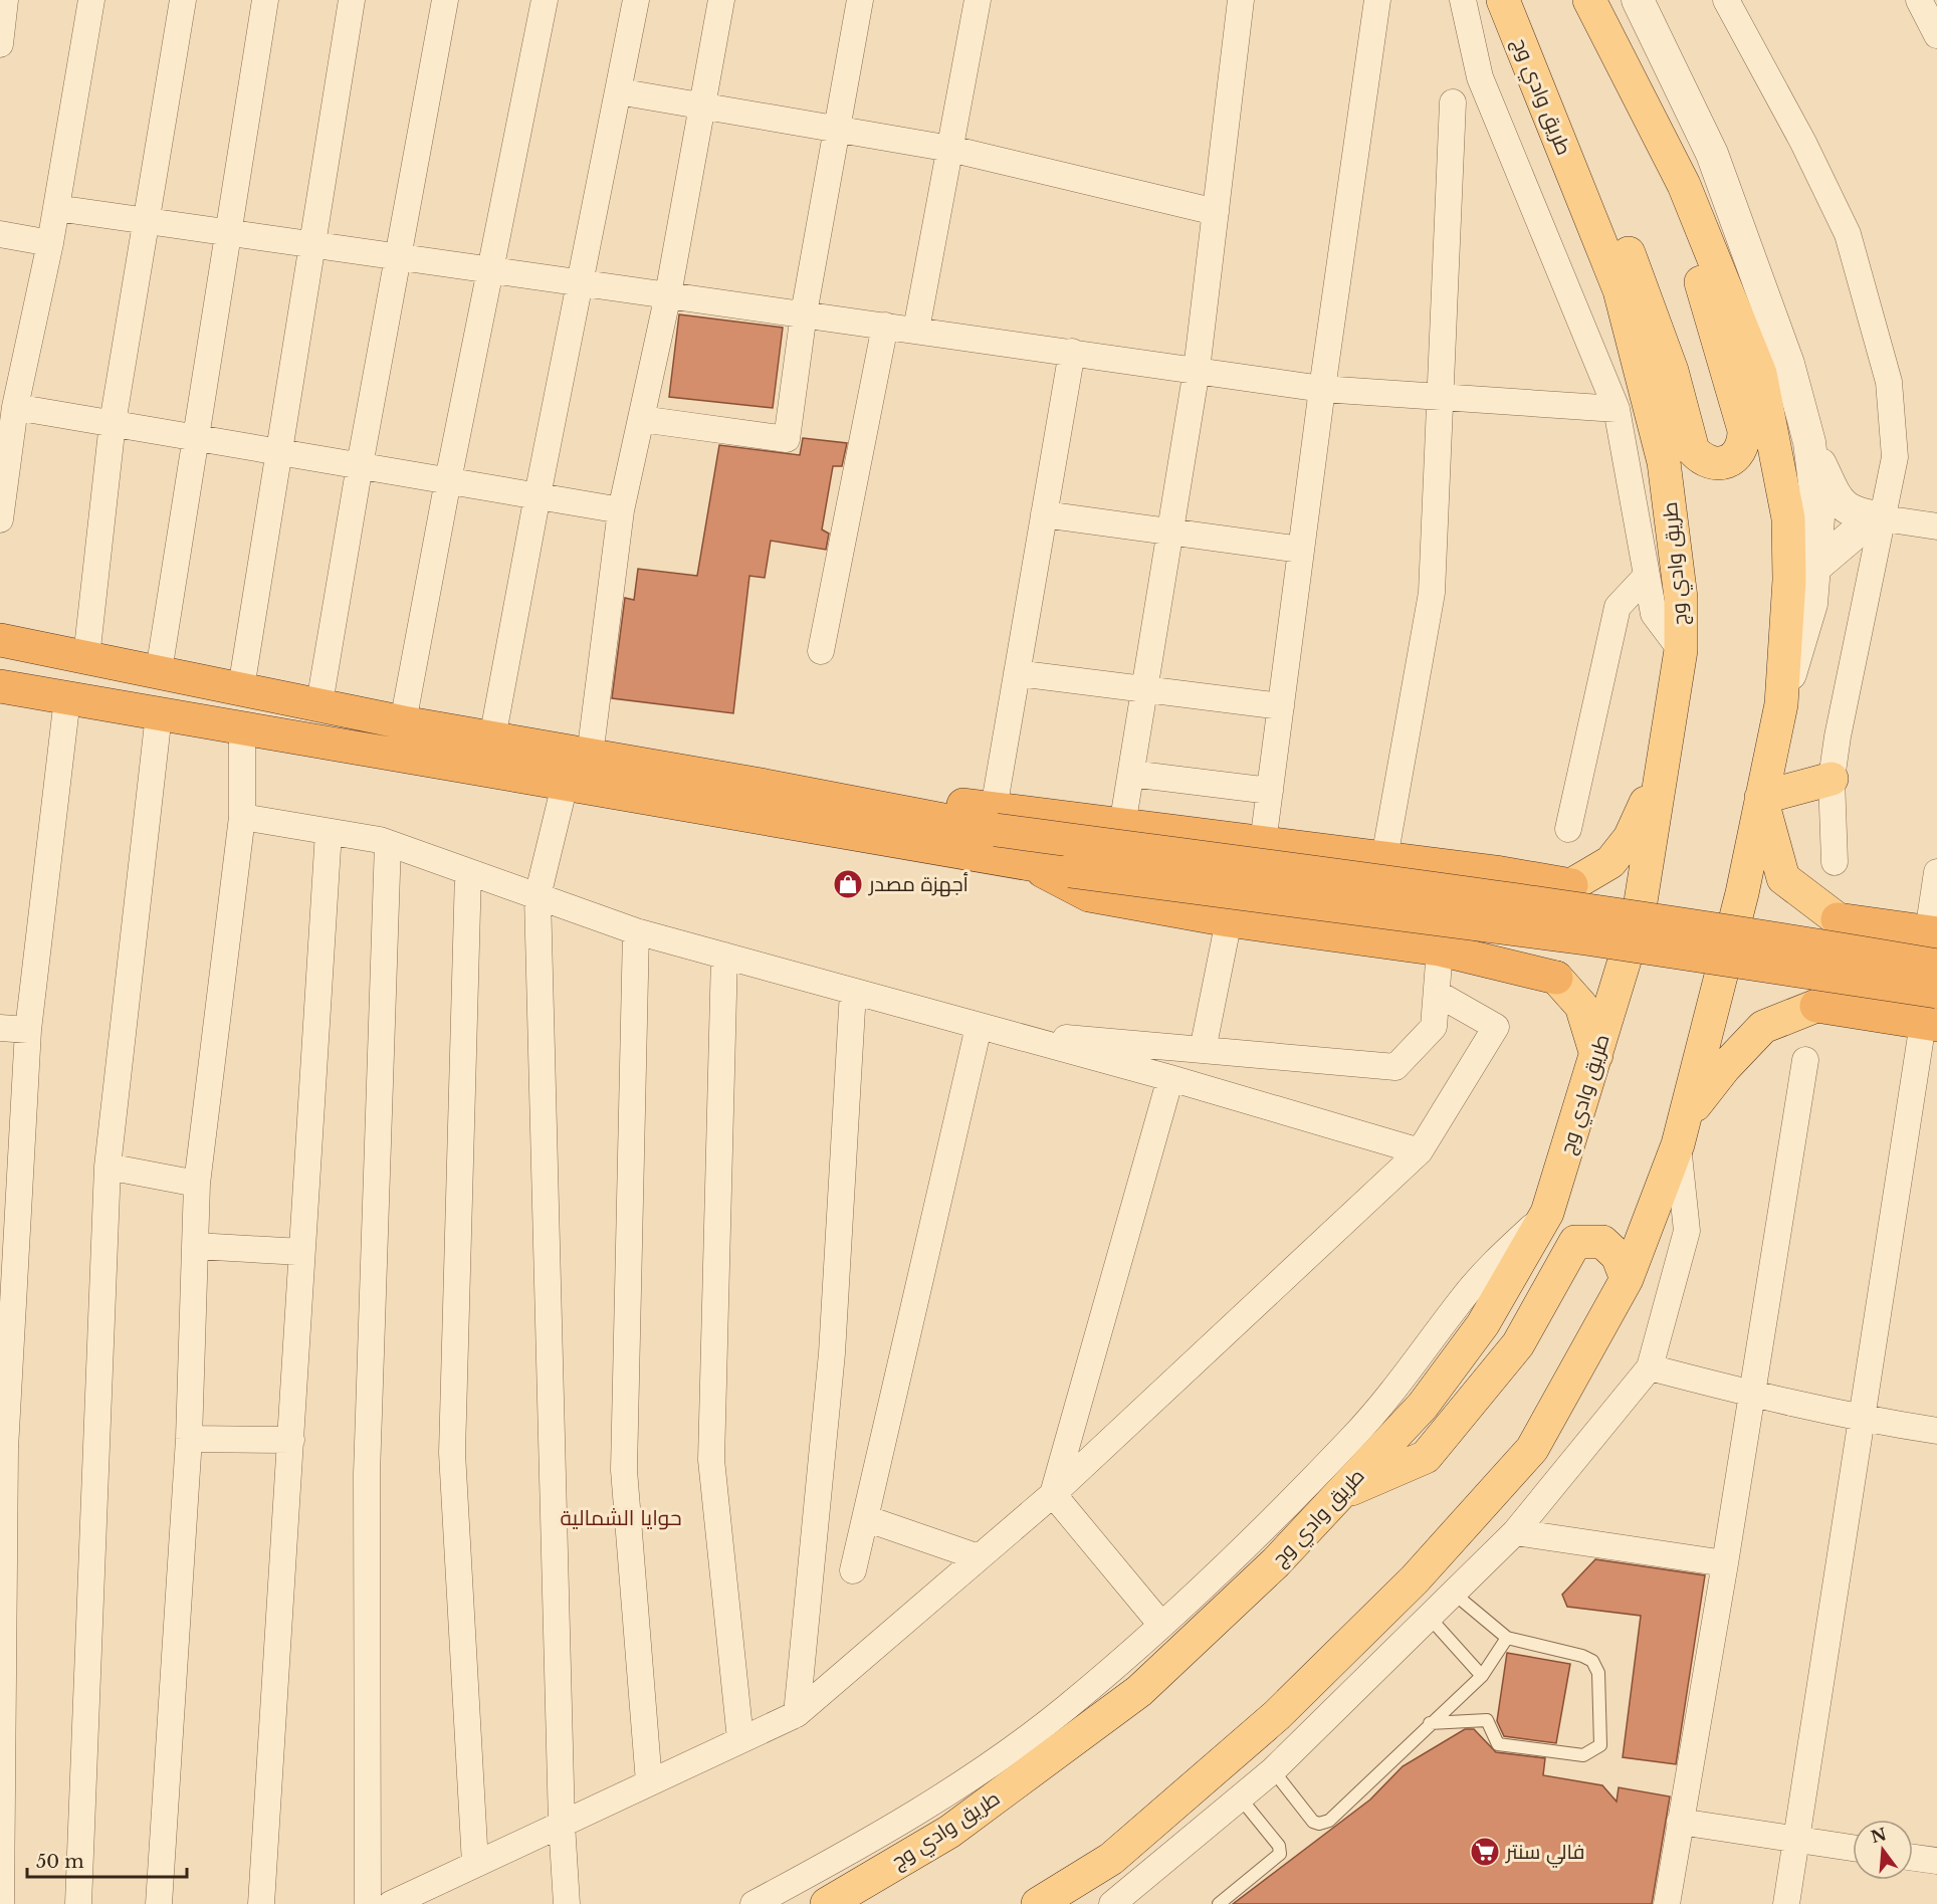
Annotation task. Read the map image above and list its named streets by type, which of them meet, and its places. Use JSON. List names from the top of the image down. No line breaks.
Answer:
{"streets":{"main road":["طريق وادي وج"]},"districts":["حوايا الشمالية"],"places":{"shop":["أجهزة مصدر"],"supermarket":["فالي سنتر"]},"scale_bar":"50 m","north":"top"}
